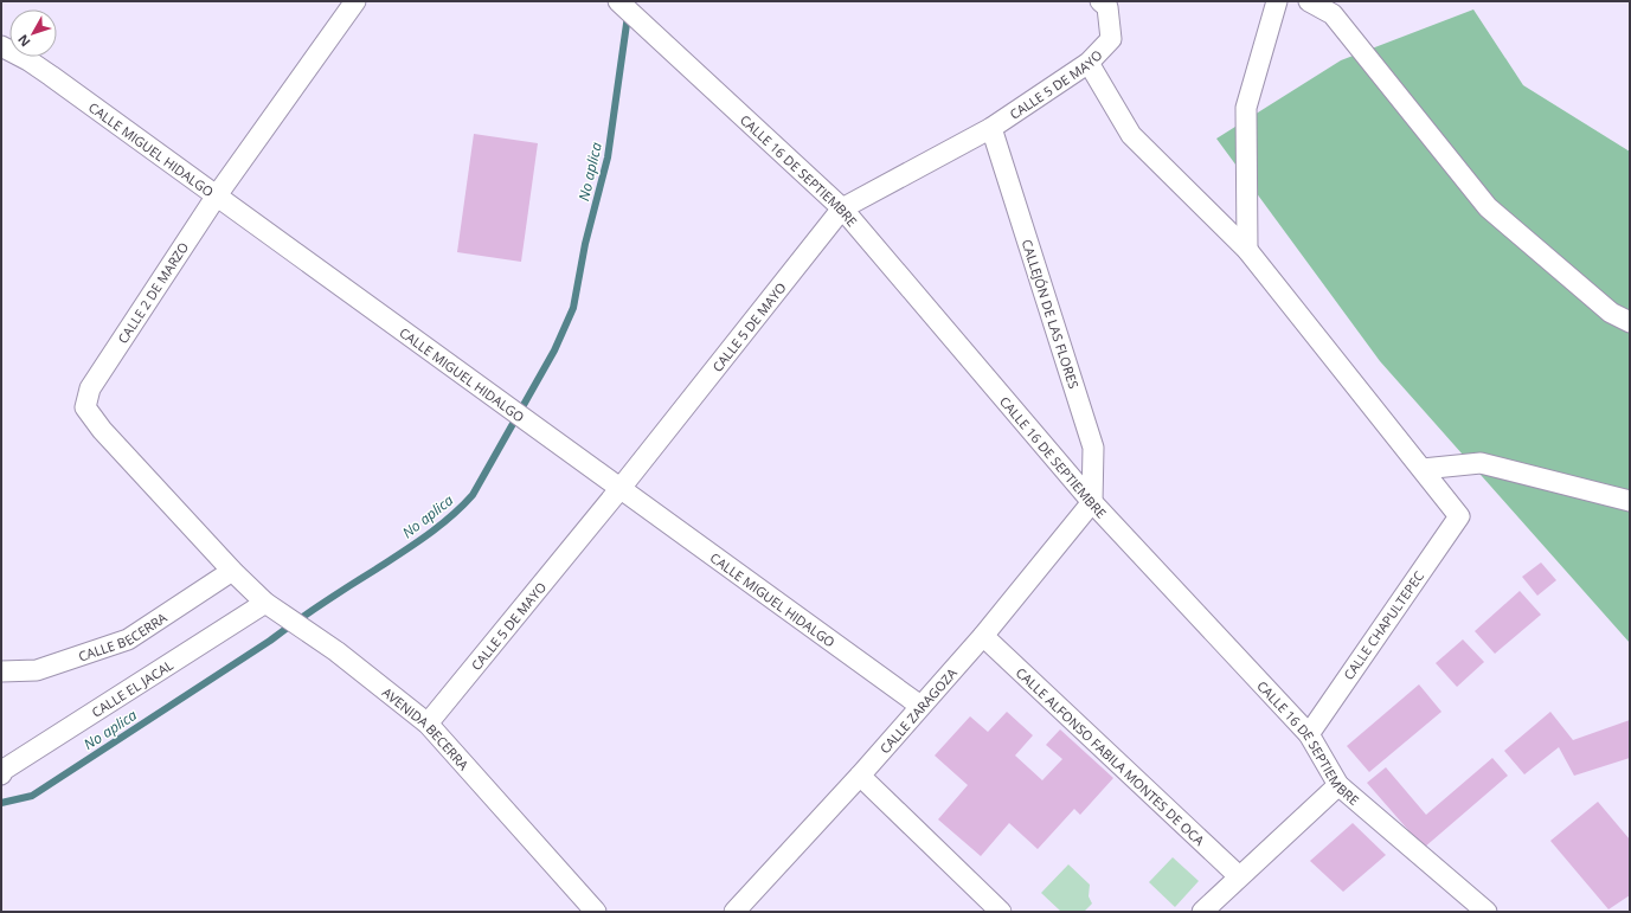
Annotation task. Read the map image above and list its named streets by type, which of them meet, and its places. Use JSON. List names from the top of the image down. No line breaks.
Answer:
{"streets":{"street":["CALLE 5 DE MAYO","CALLE MIGUEL HIDALGO","CALLE 16 DE SEPTIEMBRE","CALLE 2 DE MARZO","CALLEJÓN DE LAS FLORES","CALLE CHAPULTEPEC","CALLE BECERRA","CALLE EL JACAL","CALLE ZARAGOZA","AVENIDA BECERRA","CALLE ALFONSO FABILA MONTES DE OCA"]},"crossings":[["CALLE 5 DE MAYO","CALLE MIGUEL HIDALGO"],["CALLE 5 DE MAYO","CALLE 16 DE SEPTIEMBRE"],["CALLE 5 DE MAYO","CALLEJÓN DE LAS FLORES"],["CALLE 5 DE MAYO","AVENIDA BECERRA"],["CALLE MIGUEL HIDALGO","CALLE 2 DE MARZO"],["CALLE MIGUEL HIDALGO","CALLE ZARAGOZA"],["CALLE 16 DE SEPTIEMBRE","CALLEJÓN DE LAS FLORES"],["CALLE 16 DE SEPTIEMBRE","CALLE CHAPULTEPEC"],["CALLE 16 DE SEPTIEMBRE","CALLE ZARAGOZA"],["CALLE 2 DE MARZO","CALLE BECERRA"],["CALLE 2 DE MARZO","AVENIDA BECERRA"],["CALLEJÓN DE LAS FLORES","CALLE ZARAGOZA"],["CALLE BECERRA","AVENIDA BECERRA"],["CALLE EL JACAL","AVENIDA BECERRA"],["CALLE ZARAGOZA","CALLE ALFONSO FABILA MONTES DE OCA"]],"water":["No aplica"],"north":"bottom left"}
